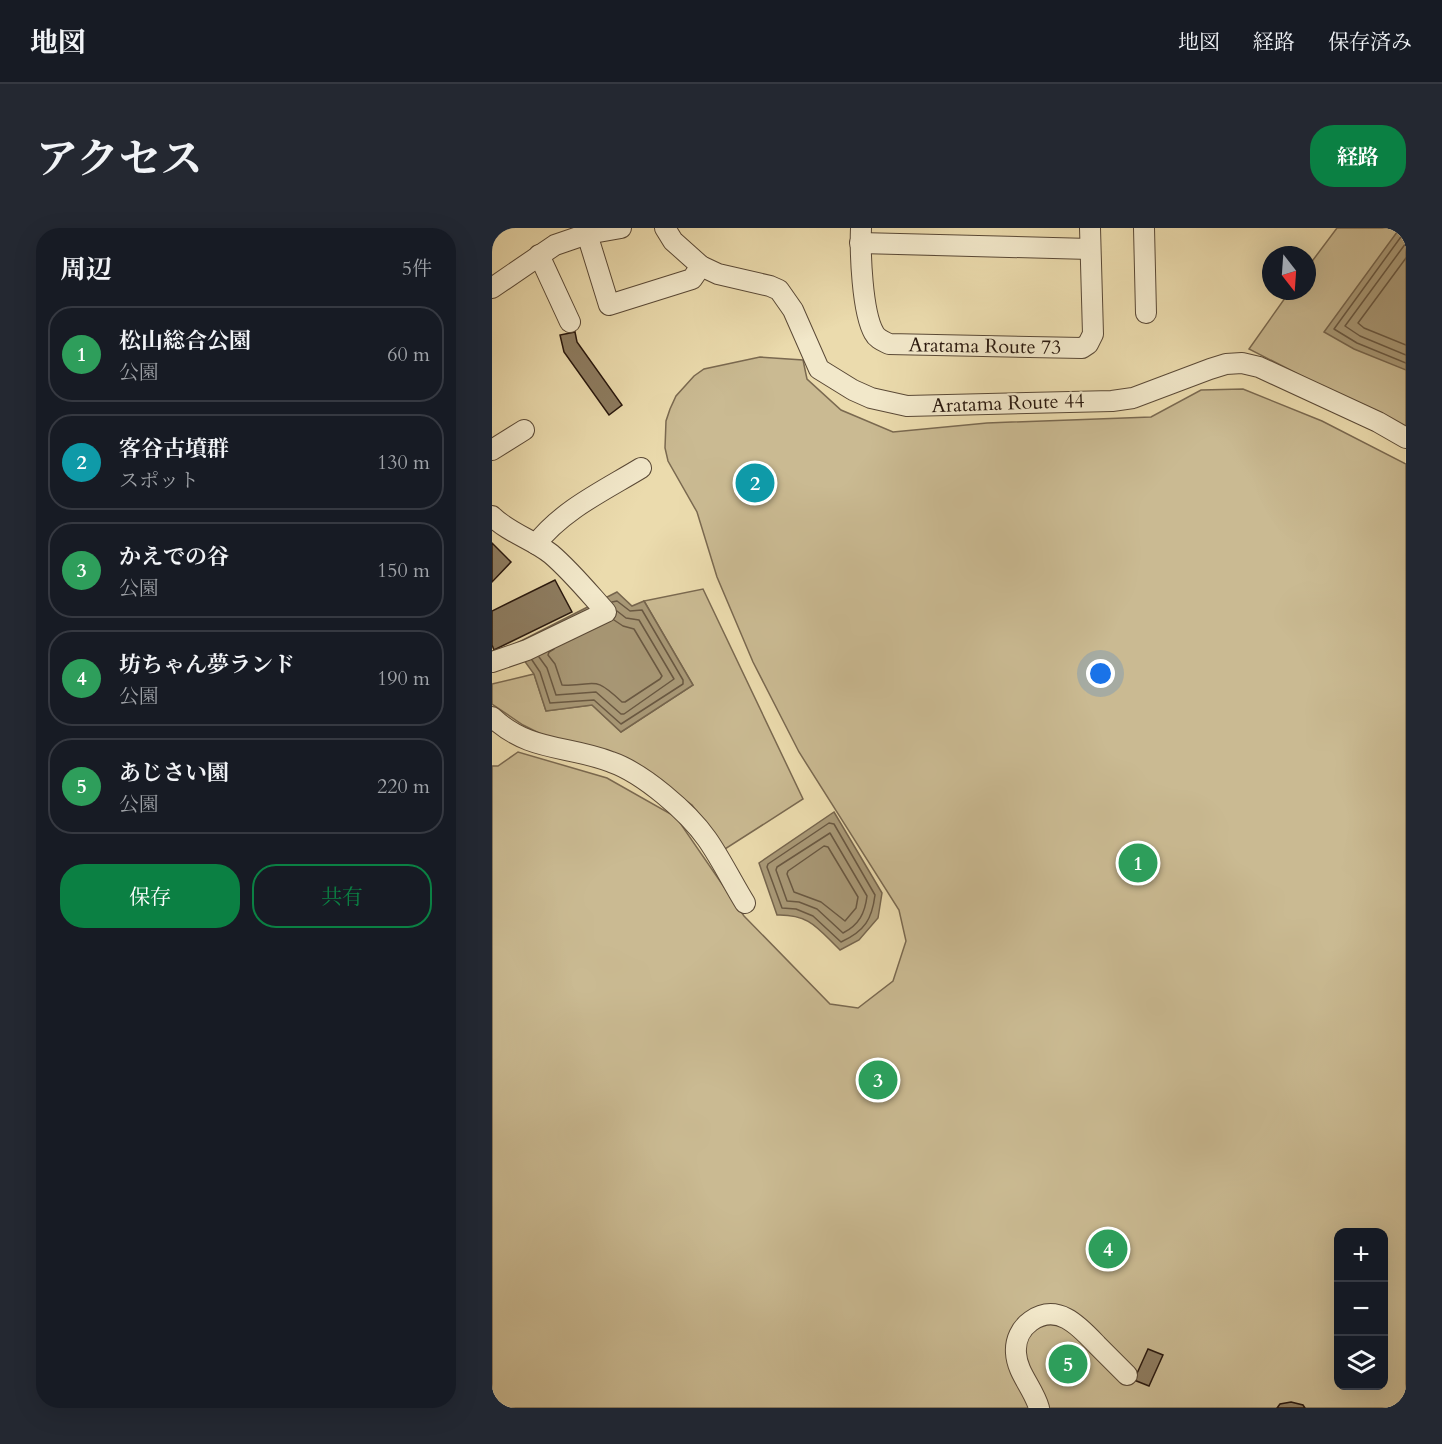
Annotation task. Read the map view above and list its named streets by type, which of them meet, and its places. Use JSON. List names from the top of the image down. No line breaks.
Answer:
{"streets":{"street":["Aratama Route 73","Aratama Route 44"]},"north":"bottom","page":{"header":"地図","nav":["地図","経路","保存済み"],"title":"アクセス","buttons":["経路",["保存","共有"]],"heading":["周辺","5件"],"list":[{"mark":"1","name":"松山総合公園","note":"公園","value":"60 m"},{"mark":"2","name":"客谷古墳群","note":"スポット","value":"130 m"},{"mark":"3","name":"かえでの谷","note":"公園","value":"150 m"},{"mark":"4","name":"坊ちゃん夢ランド","note":"公園","value":"190 m"},{"mark":"5","name":"あじさい園","note":"公園","value":"220 m"}],"pins":["2","1","3","4","5"],"map_buttons":["+","−"]}}
